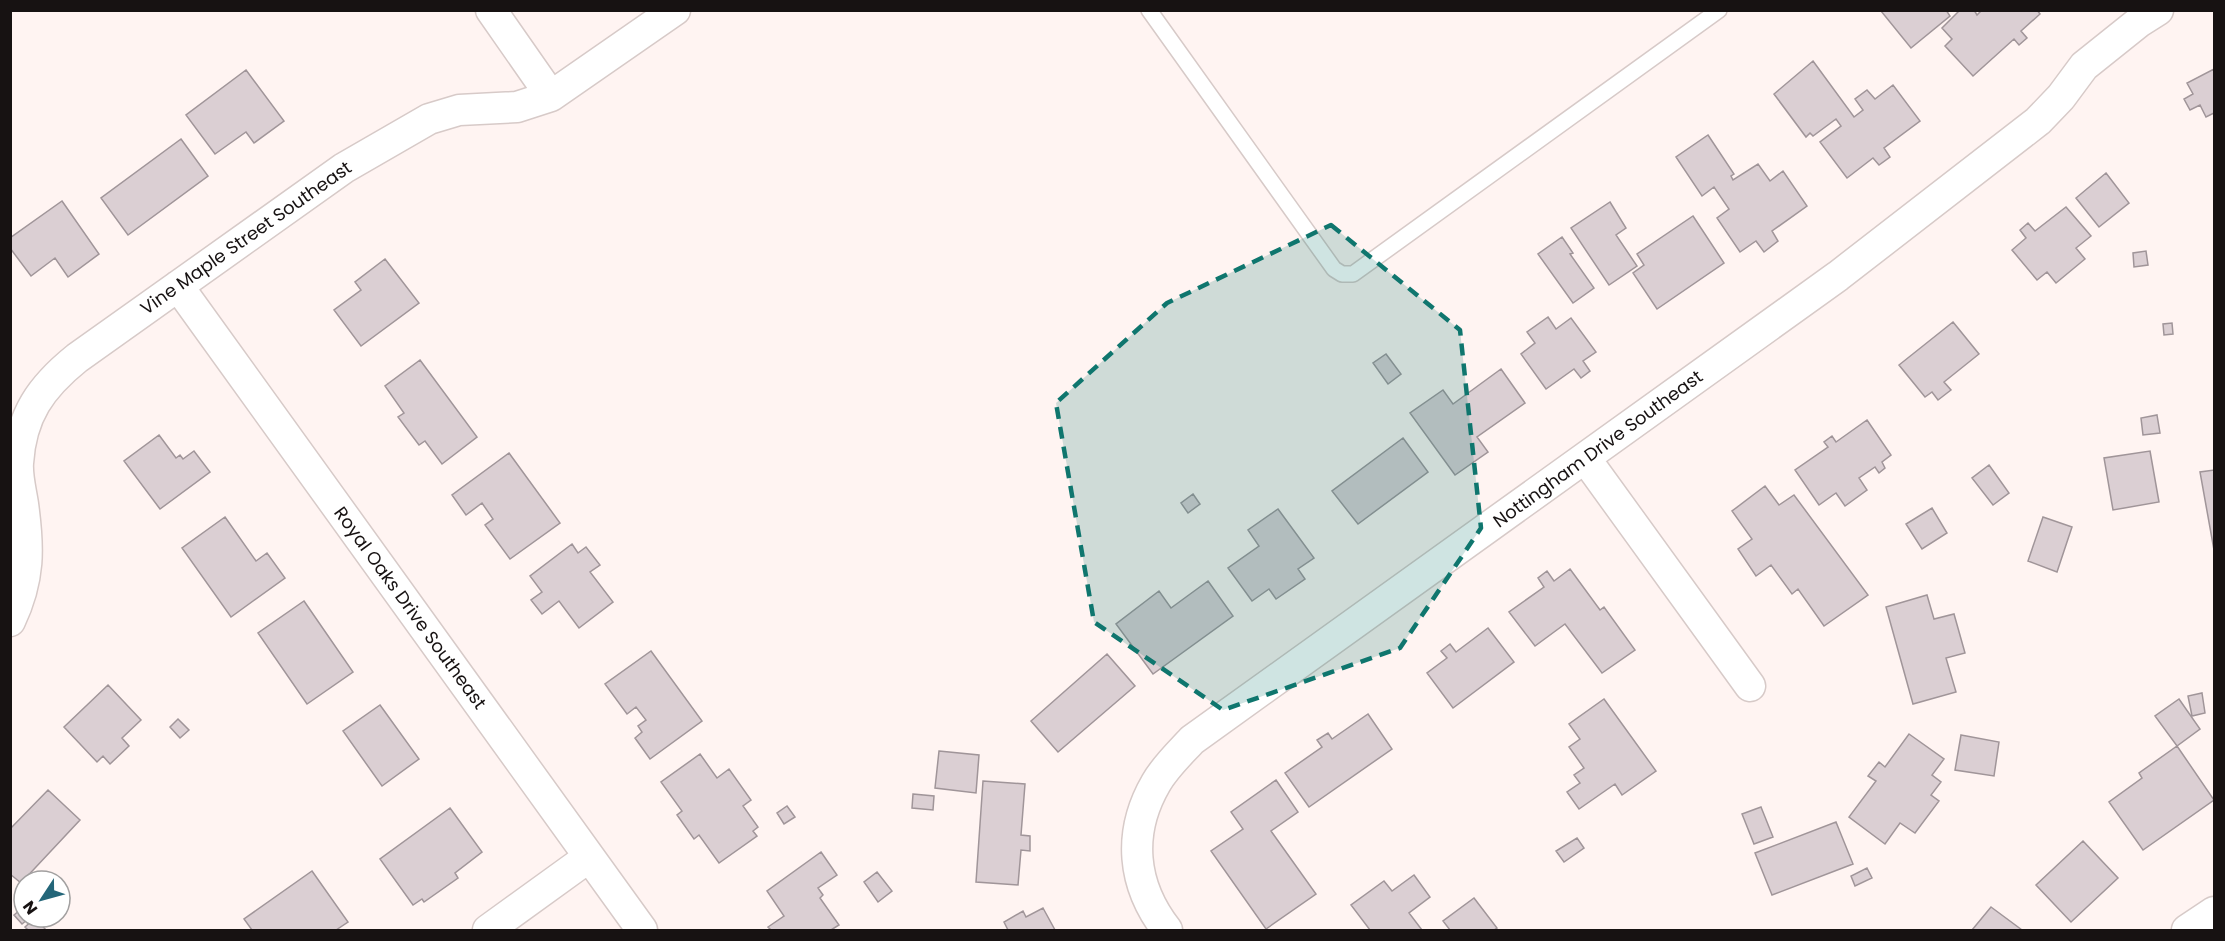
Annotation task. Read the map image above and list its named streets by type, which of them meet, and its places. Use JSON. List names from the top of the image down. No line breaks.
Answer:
{"streets":{"street":["Vine Maple Street Southeast","Nottingham Drive Southeast","Royal Oaks Drive Southeast"]},"crossings":[["Vine Maple Street Southeast","Royal Oaks Drive Southeast"]],"north":"bottom left"}
